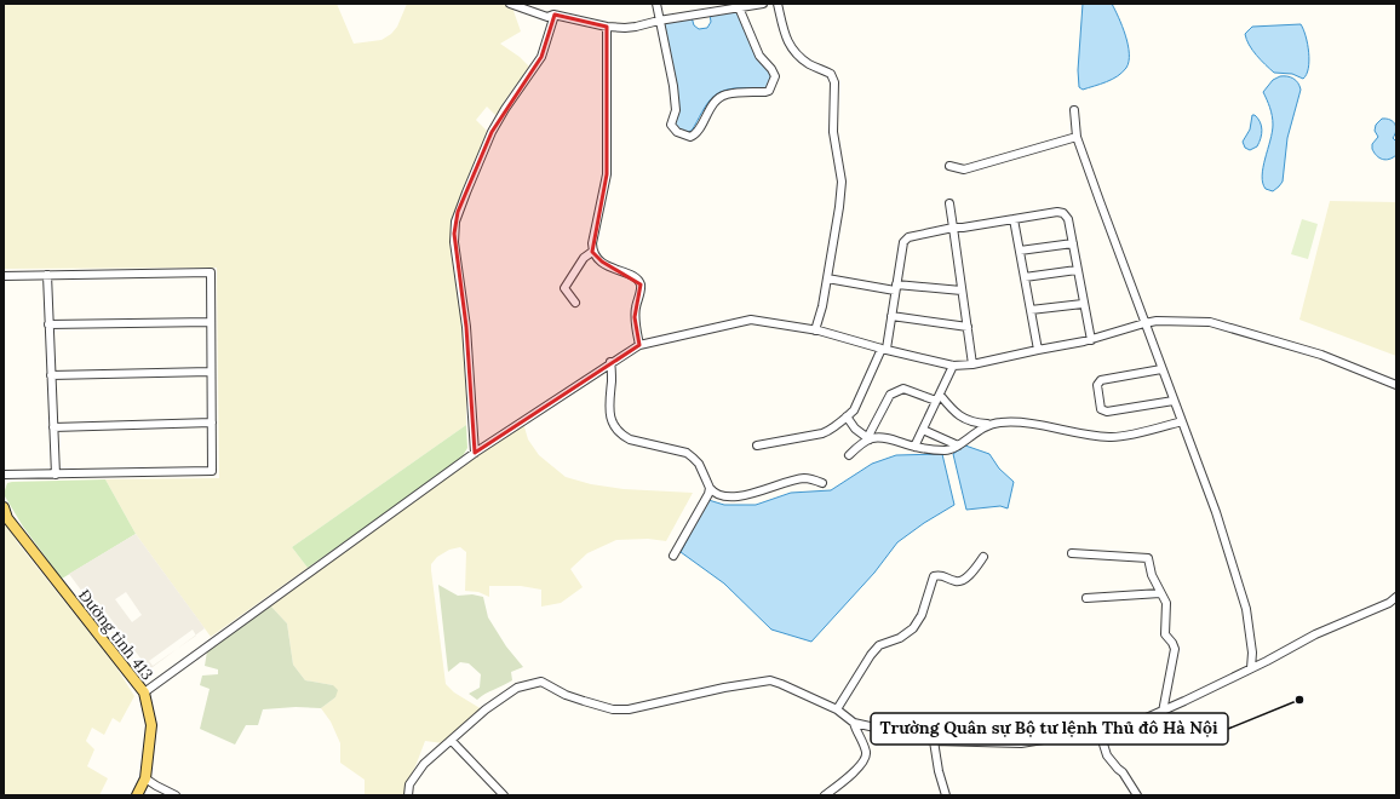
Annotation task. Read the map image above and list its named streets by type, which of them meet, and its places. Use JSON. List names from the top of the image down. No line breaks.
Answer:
{"streets":{"main road":["Đường tỉnh 413"]},"places":["Trường Quân sự Bộ tư lệnh Thủ đô Hà Nội"]}
